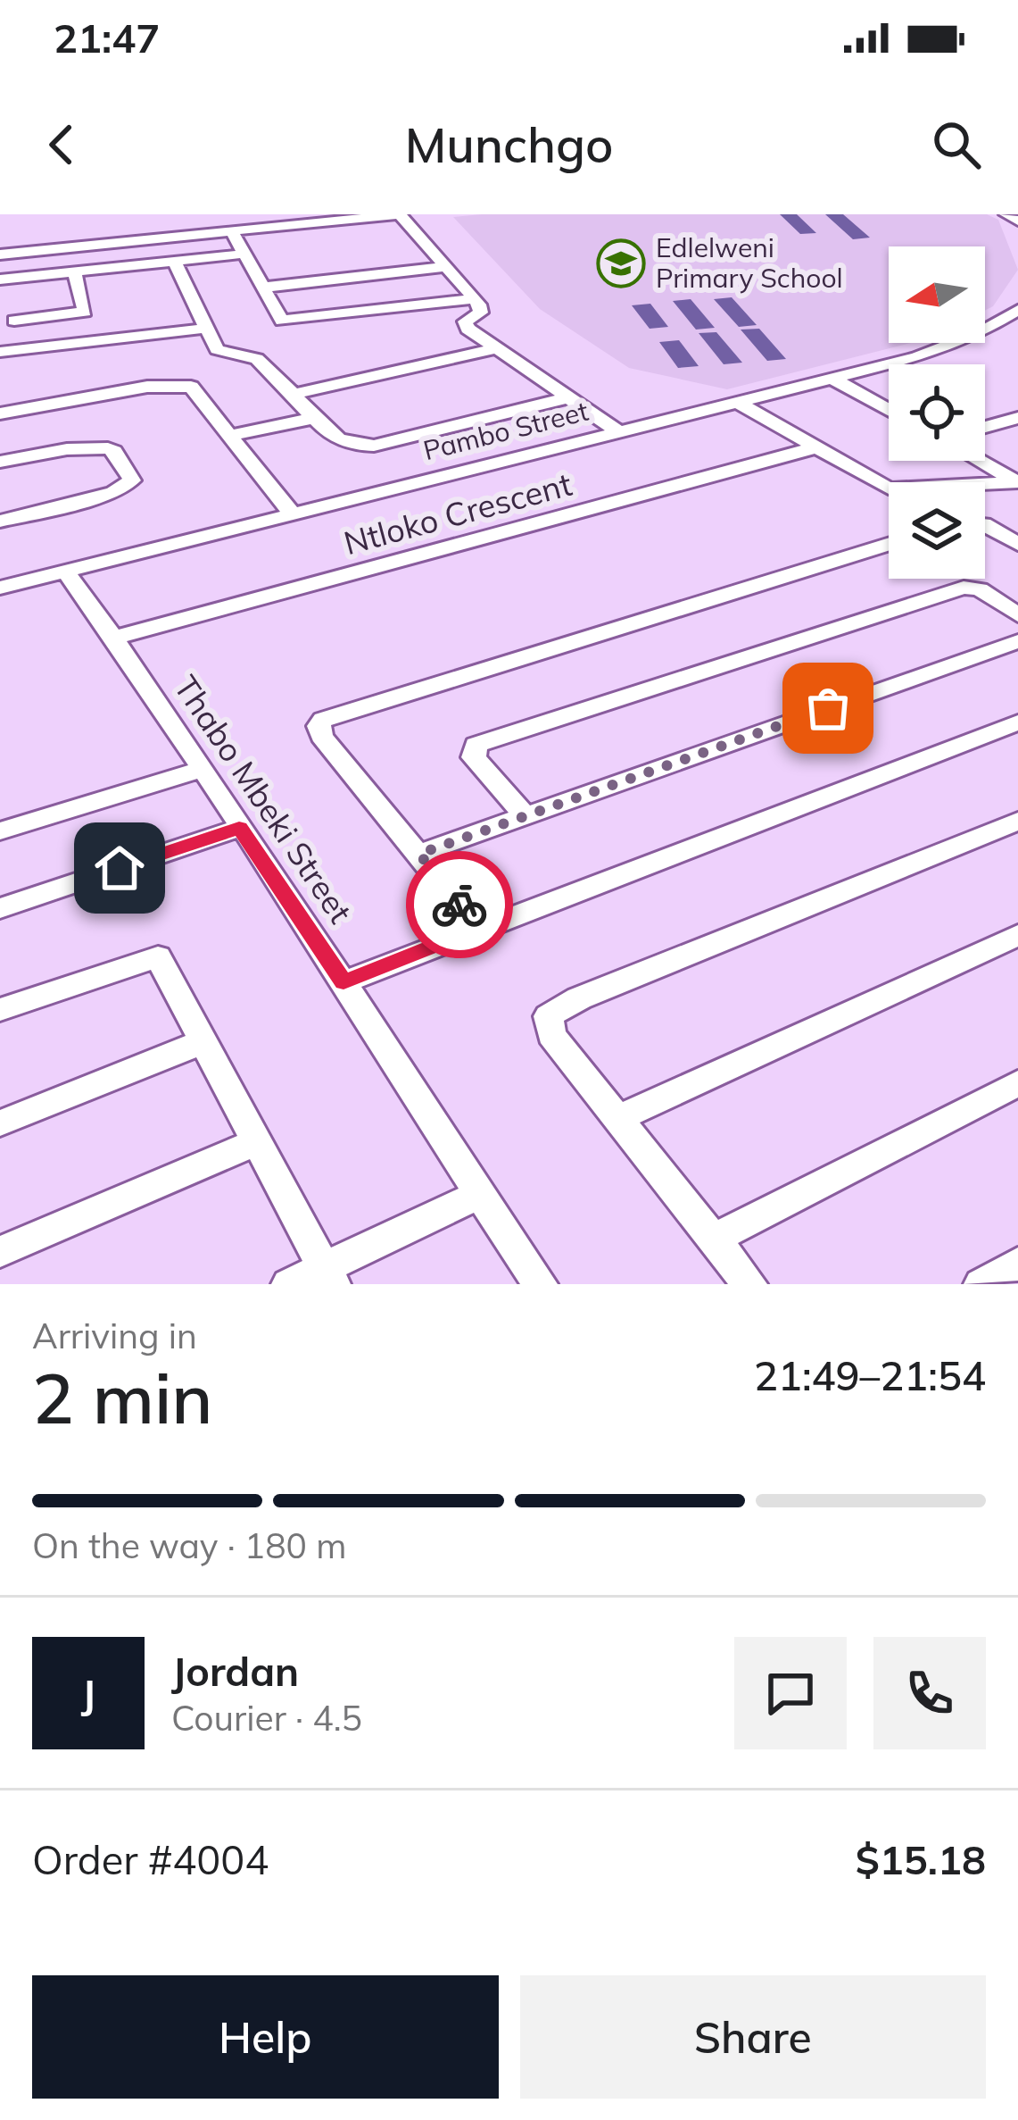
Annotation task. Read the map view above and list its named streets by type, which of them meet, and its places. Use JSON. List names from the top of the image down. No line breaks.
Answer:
{"streets":{"street":["Pambo Street","Ntloko Crescent","Thabo Mbeki Street"]},"crossings":[["Pambo Street","Thabo Mbeki Street"],["Ntloko Crescent","Thabo Mbeki Street"]],"places":{"school or university":["Edlelweni Primary School"]},"north":"left","page":{"status":"21:47","header":"Munchgo","heading":["2 min","Arriving in","21:49–21:54"],"panel":["Jordan","Courier · 4.5","Order #4004","$15.18"],"bar":"On the way · 180 m","round":"J","buttons":["Help","Share"]}}
